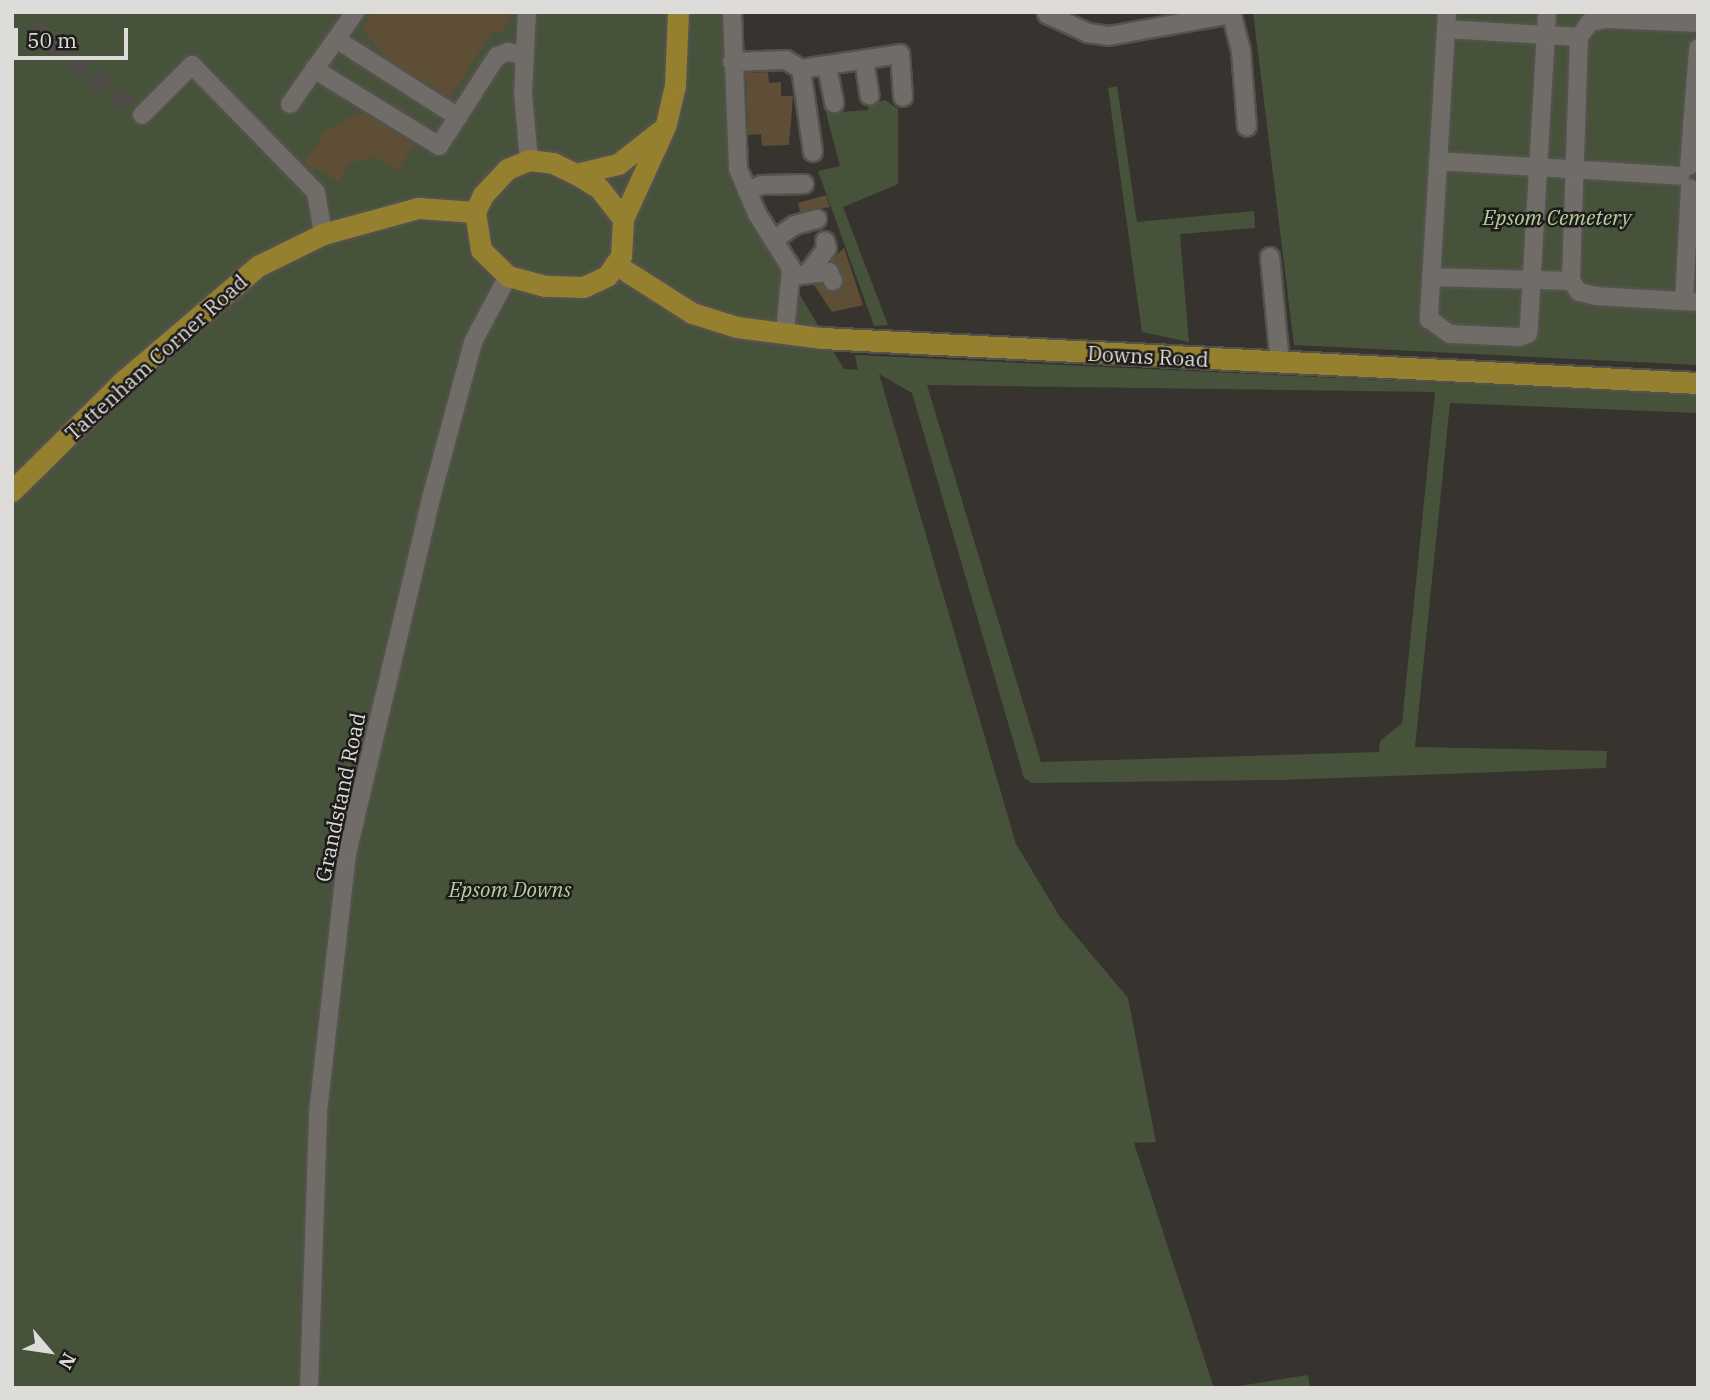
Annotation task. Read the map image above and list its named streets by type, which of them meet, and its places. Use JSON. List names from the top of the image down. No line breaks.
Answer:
{"streets":{"main road":["Downs Road","Tattenham Corner Road"],"street":["Grandstand Road"]},"crossings":[["Downs Road","Tattenham Corner Road"],["Downs Road","Grandstand Road"],["Tattenham Corner Road","Grandstand Road"]],"parks":["Epsom Cemetery","Epsom Downs"],"scale_bar":"50 m","north":"bottom right"}
